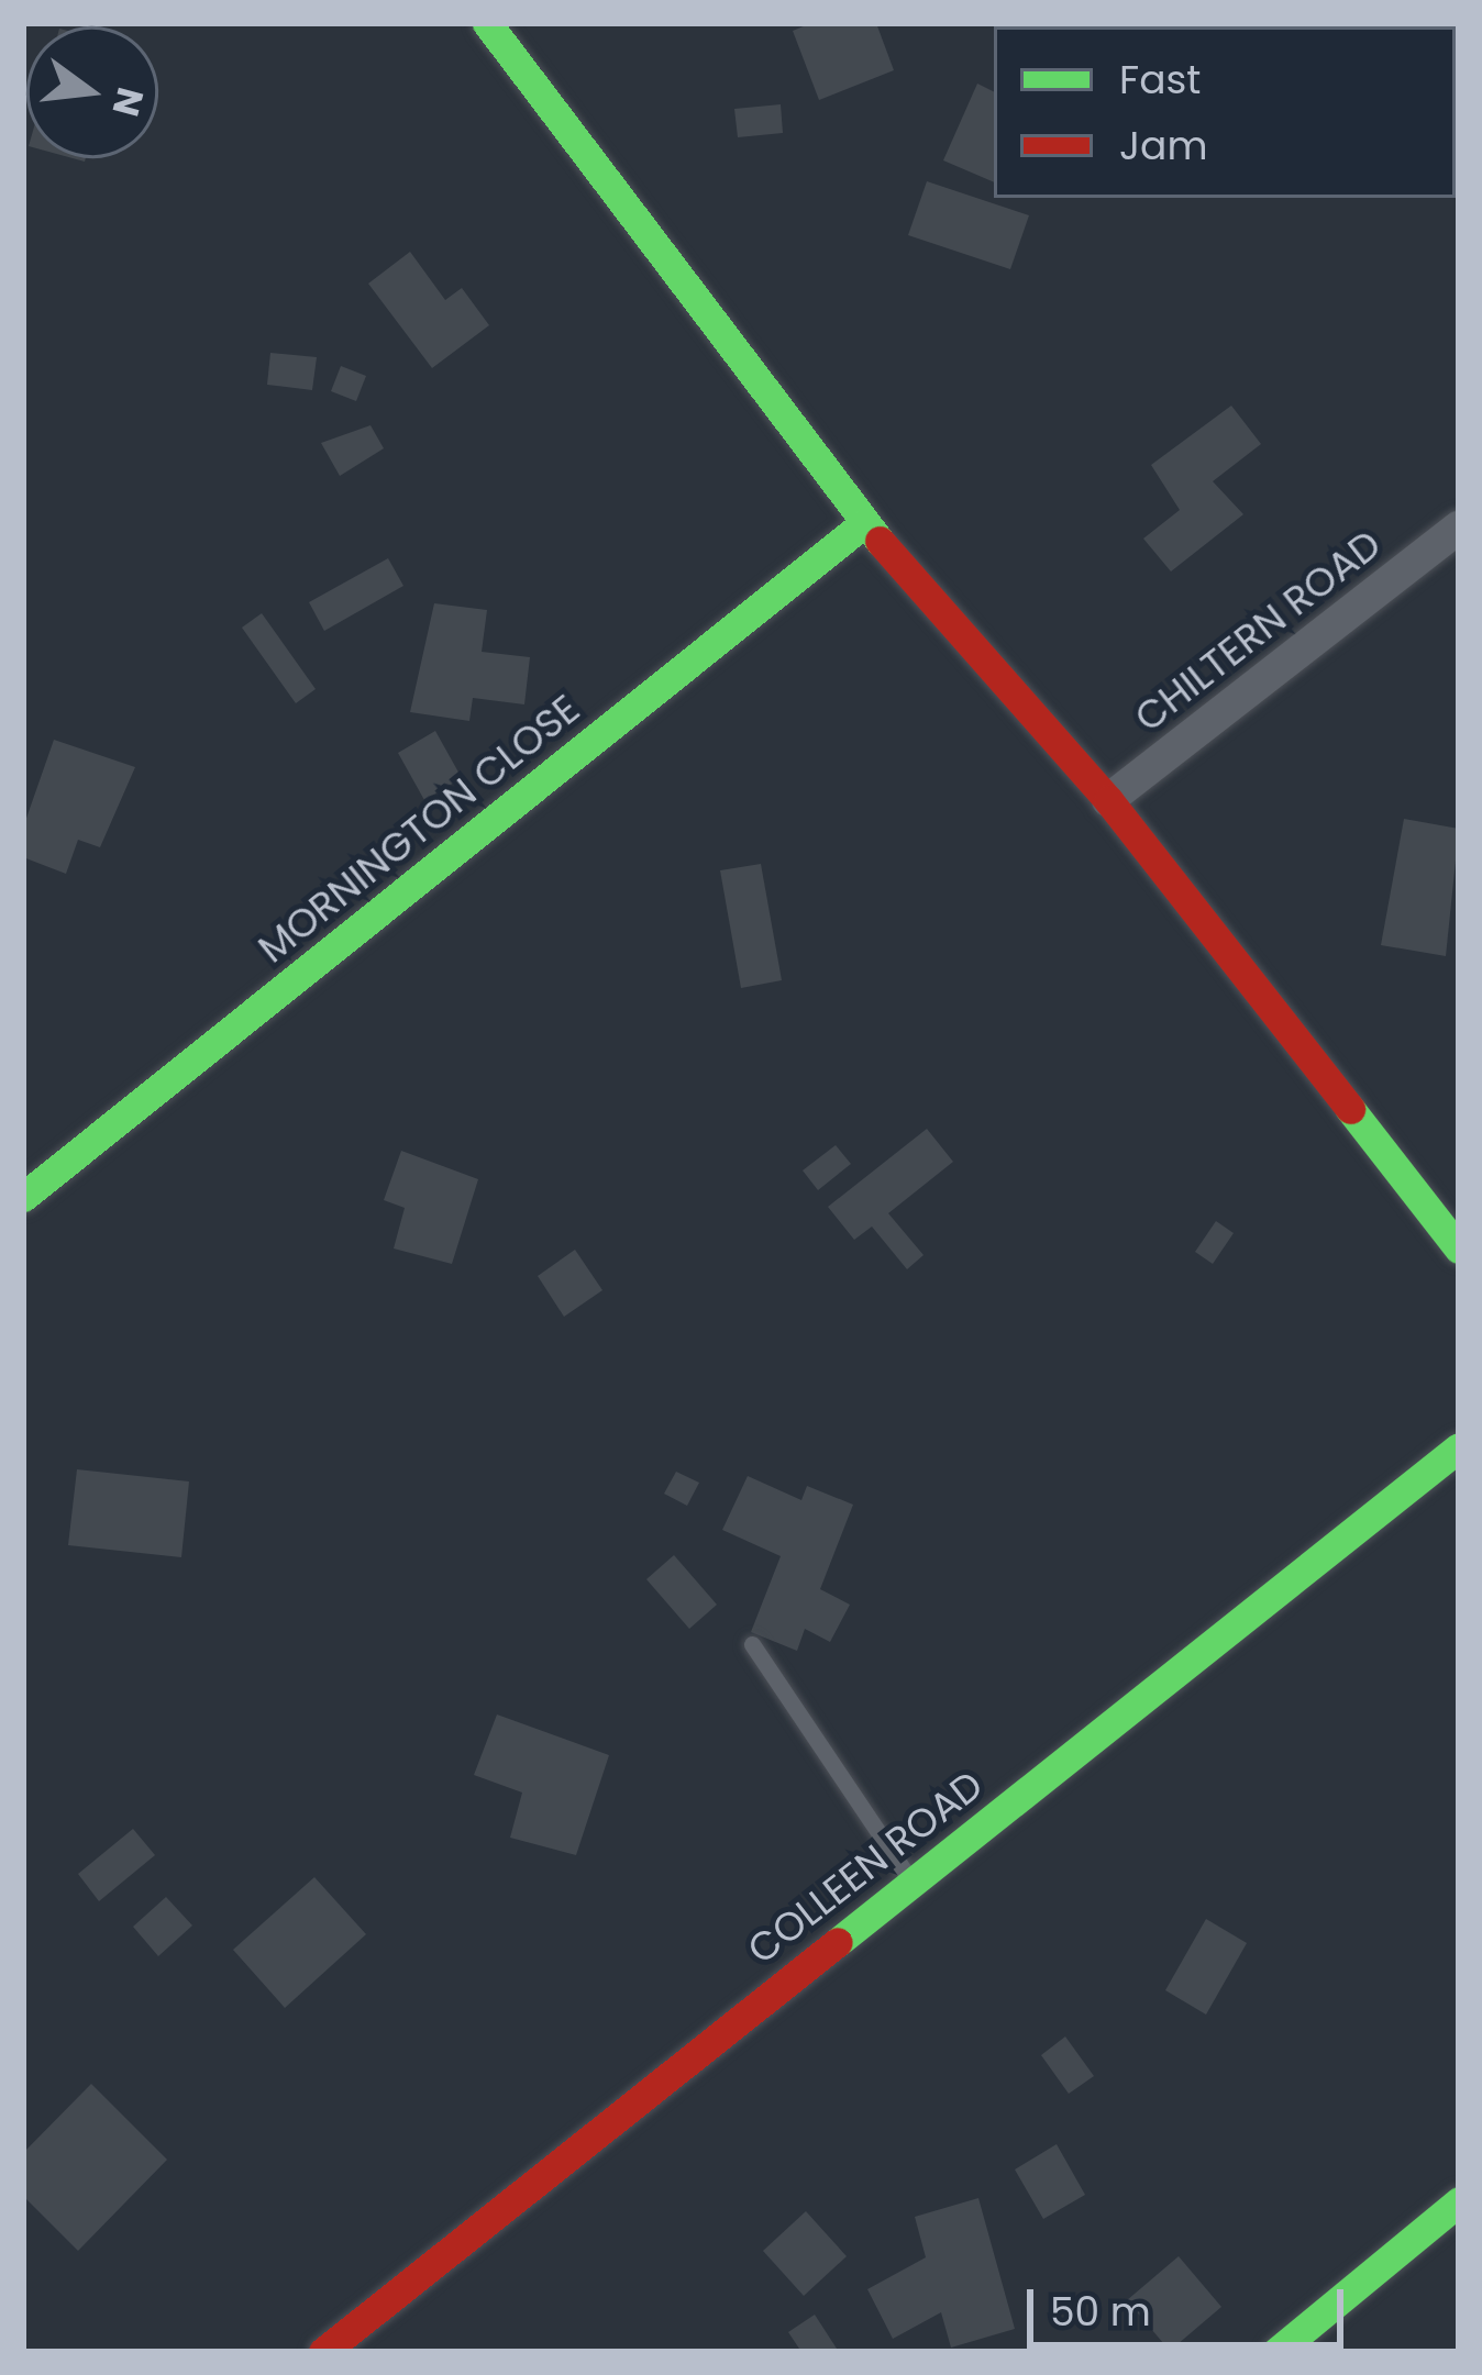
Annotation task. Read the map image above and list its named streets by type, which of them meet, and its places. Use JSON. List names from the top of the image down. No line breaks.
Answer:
{"streets":{"street":["CHILTERN ROAD","MORNINGTON CLOSE","COLLEEN ROAD"]},"legend":["Fast","Jam"],"scale_bar":"50 m","north":"right"}
